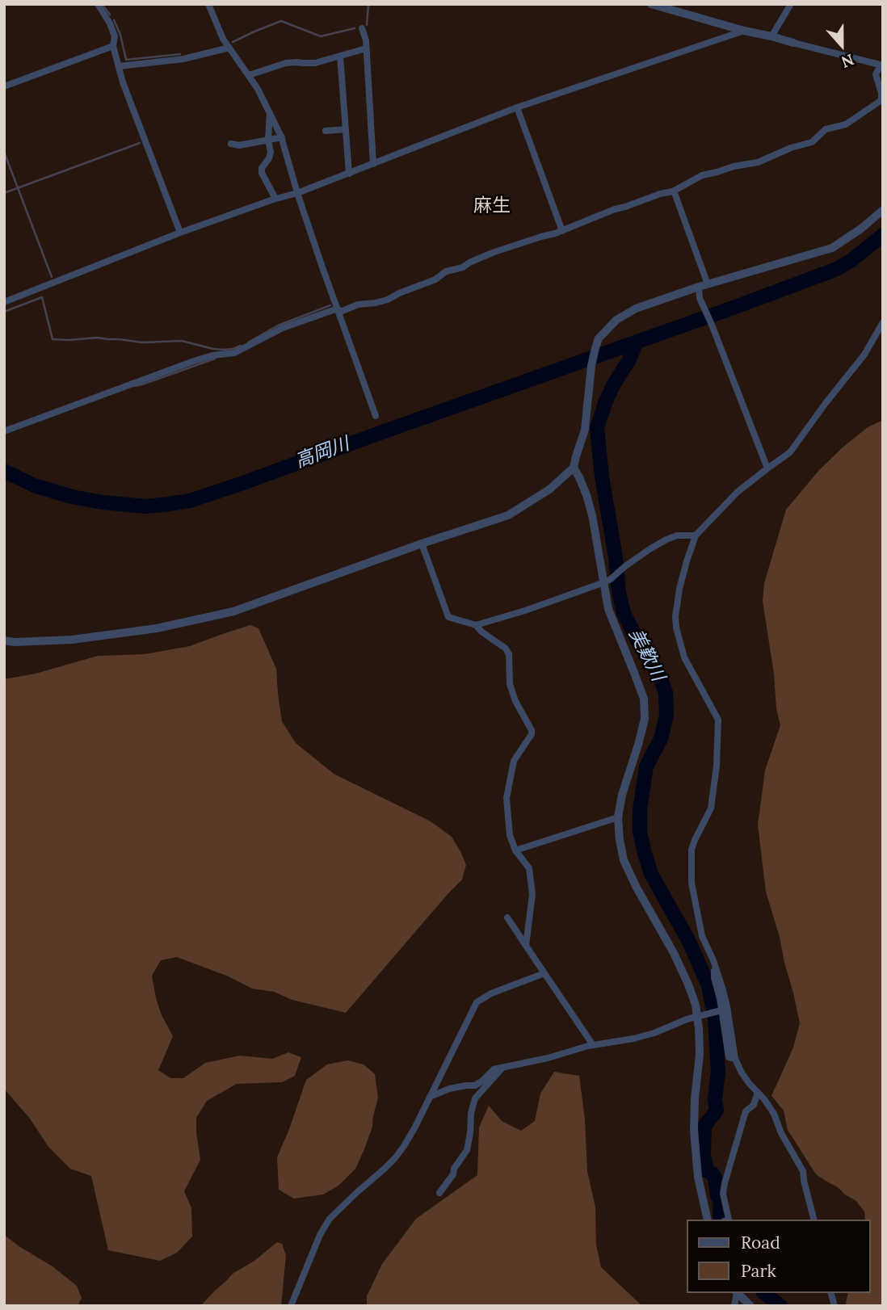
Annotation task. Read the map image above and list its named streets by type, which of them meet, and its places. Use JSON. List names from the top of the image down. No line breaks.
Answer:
{"districts":["麻生"],"water":["高岡川","美歎川"],"legend":["Road","Park"],"north":"bottom"}
